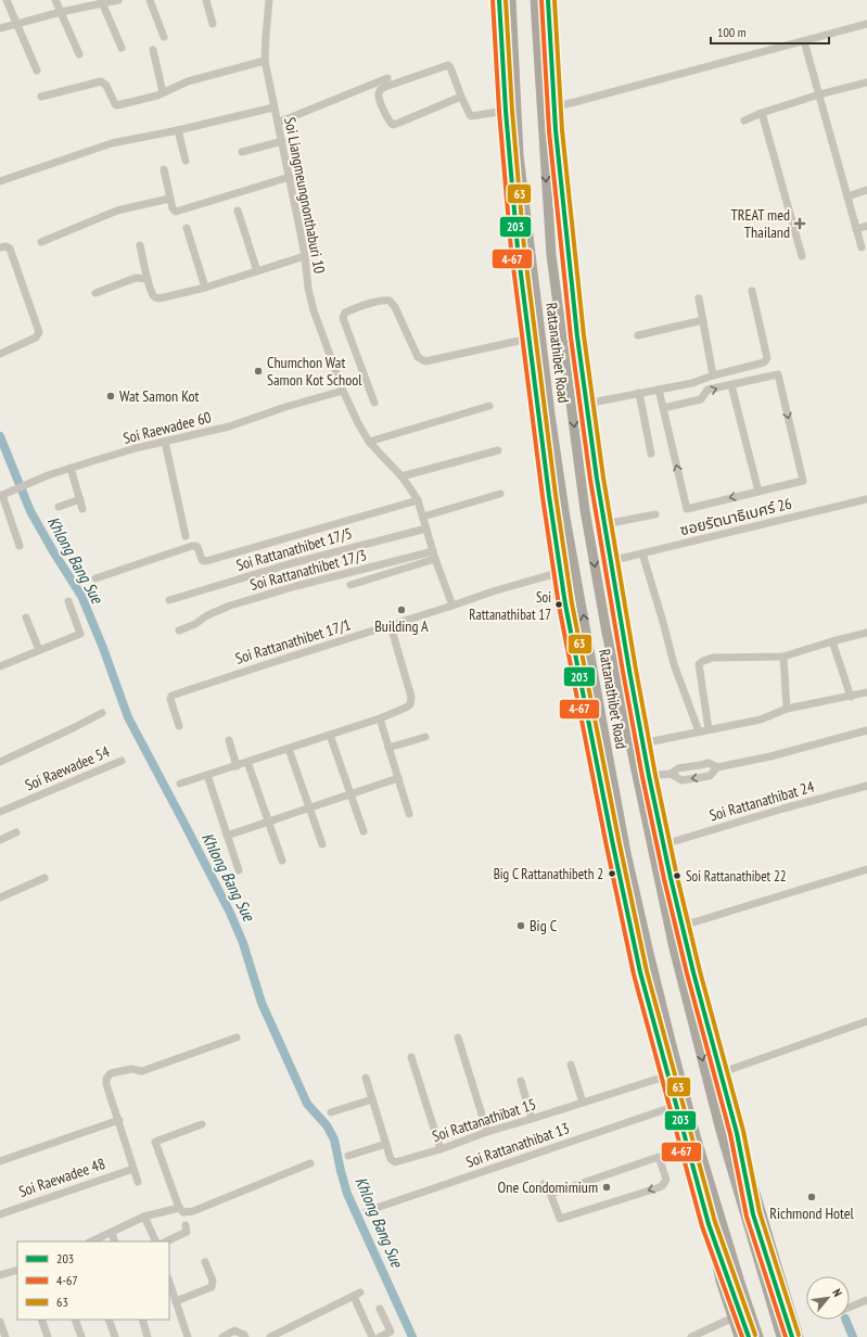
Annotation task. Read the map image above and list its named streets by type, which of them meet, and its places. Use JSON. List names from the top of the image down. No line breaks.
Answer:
{"streets":{"main road":["Rattanathibet Road"],"street":["Soi Liangmeungnonthaburi 10","Soi Raewadee 60","ซอยรัตนาธิเบศร์ 26","Soi Rattanathibet 17/5","Soi Rattanathibet 17/3","Soi Rattanathibet 17/1","Soi Raewadee 54","Soi Rattanathibat 24","Soi Rattanathibat 15","Soi Rattanathibat 13","Soi Raewadee 48"]},"crossings":[["Soi Liangmeungnonthaburi 10","Soi Raewadee 60"],["Soi Liangmeungnonthaburi 10","Soi Rattanathibet 17/5"],["Soi Liangmeungnonthaburi 10","Soi Rattanathibet 17/3"],["Soi Liangmeungnonthaburi 10","Soi Rattanathibet 17/1"],["Rattanathibet Road","ซอยรัตนาธิเบศร์ 26"],["Rattanathibet Road","Soi Rattanathibat 24"],["Rattanathibet Road","Soi Rattanathibat 15"],["Rattanathibet Road","Soi Rattanathibat 13"]],"water":["Khlong Bang Sue"],"places":{"health":["TREAT med Thailand"],"other":["Chumchon Wat Samon Kot School","Wat Samon Kot","Soi Rattanathibat 17","Building A","Big C Rattanathibeth 2","Soi Rattanathibet 22","Big C","One Condomimium","Richmond Hotel"]},"lines":["transit line 203","transit line 4-67","transit line 63"],"legend":["203","4-67","63"],"scale_bar":"100 m","north":"top right"}
